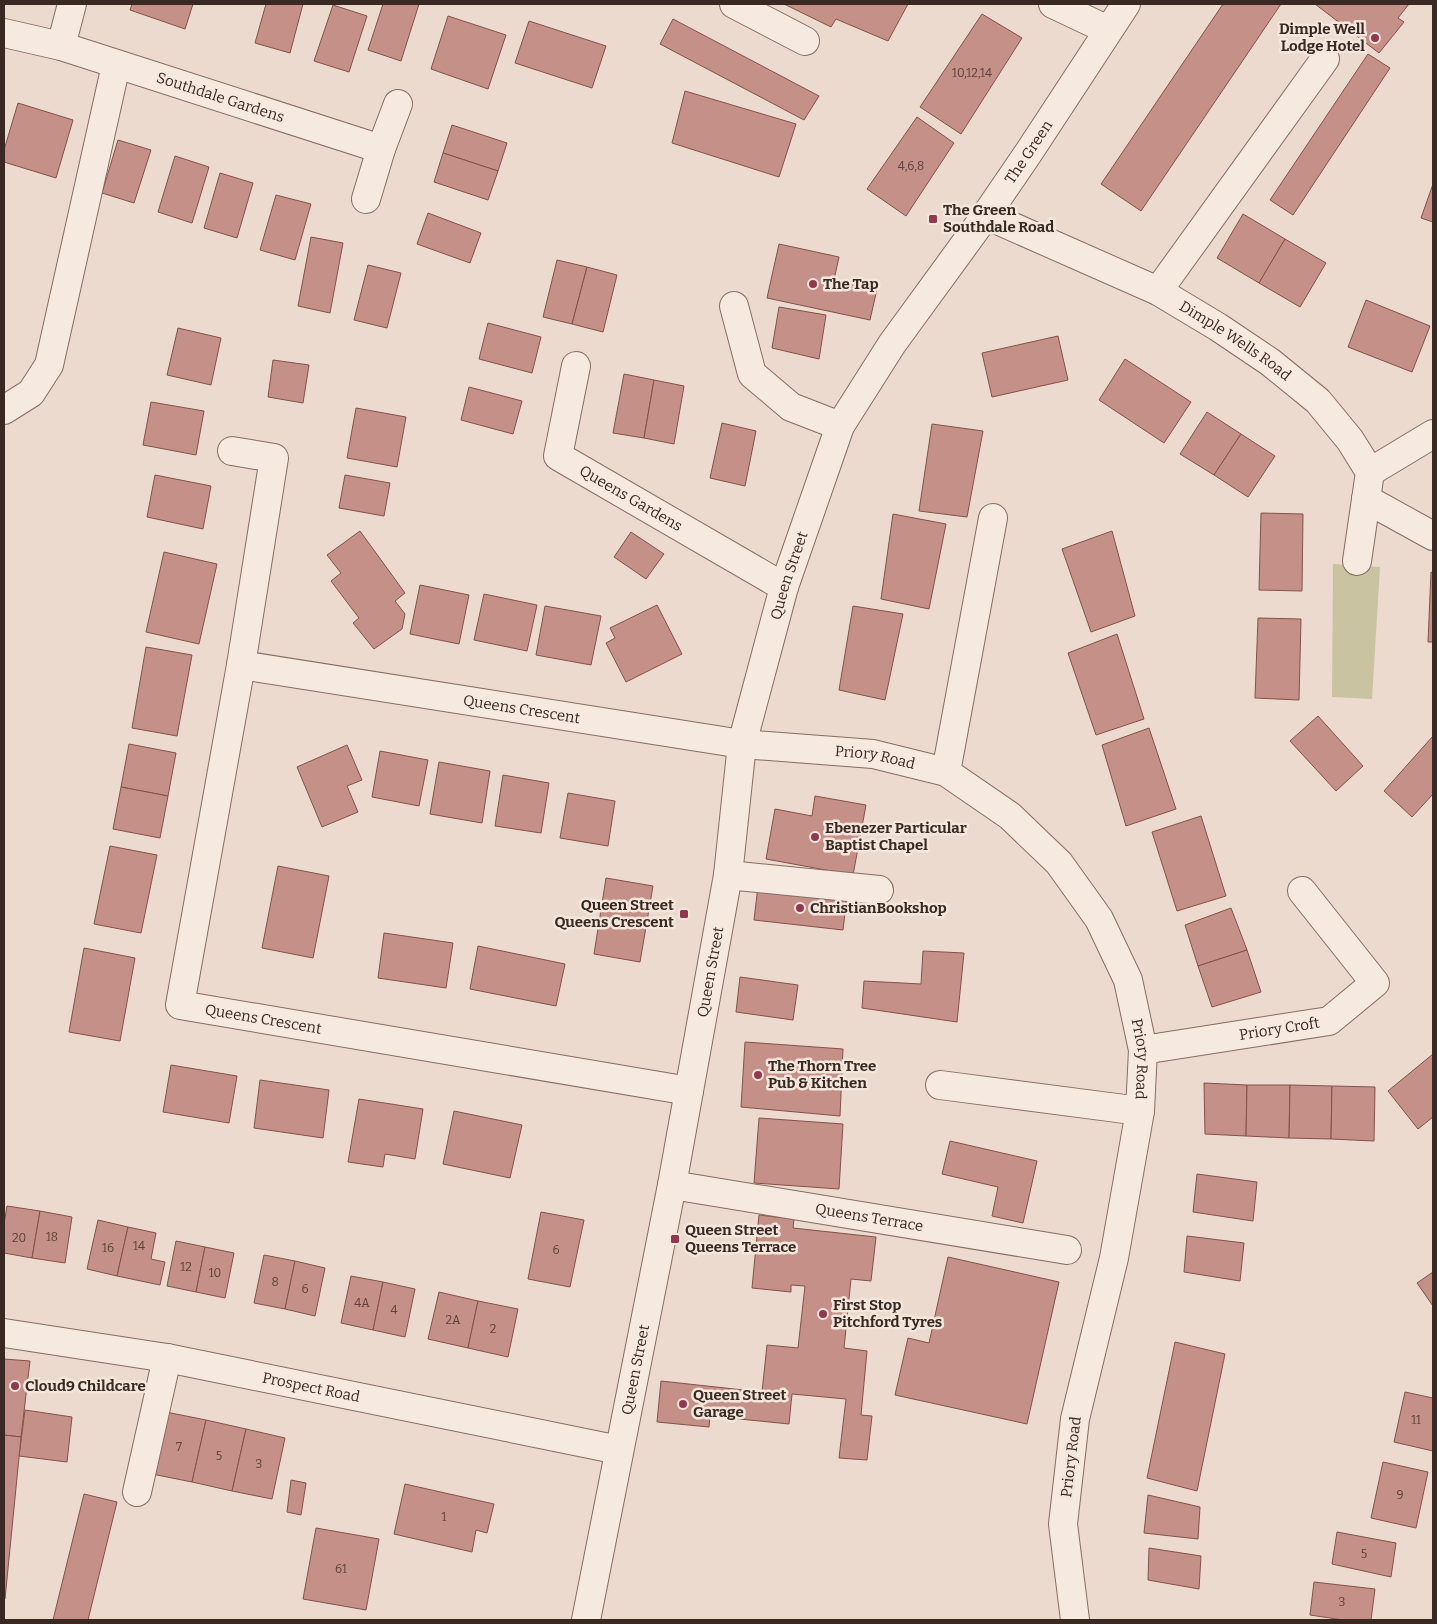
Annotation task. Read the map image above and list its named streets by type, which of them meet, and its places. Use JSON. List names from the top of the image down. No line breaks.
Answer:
{"streets":{"street":["Southdale Gardens","The Green","Dimple Wells Road","Queens Gardens","Queen Street","Queens Crescent","Priory Road","Priory Croft","Queens Terrace","Prospect Road"]},"crossings":[["The Green","Dimple Wells Road"],["The Green","Queen Street"],["Queens Gardens","Queen Street"],["Queen Street","Queens Crescent"],["Queen Street","Priory Road"],["Queen Street","Queens Terrace"],["Queen Street","Prospect Road"],["Queens Crescent","Priory Road"],["Priory Road","Priory Croft"]],"places":{"other":["Dimple Well Lodge Hotel","The Tap","Ebenezer Particular Baptist Chapel","ChristianBookshop","The Thorn Tree Pub & Kitchen","First Stop Pitchford Tyres","Cloud9 Childcare","Queen Street Garage"],"transit":["The Green Southdale Road","Queen Street Queens Crescent","Queen Street Queens Terrace"]},"house_numbers":["10,12,14","4,6,8","18","20","14","16","6","12","10","8","6","4A","4","2A","2","11","7","5","3","9","1","5","61","3"]}
